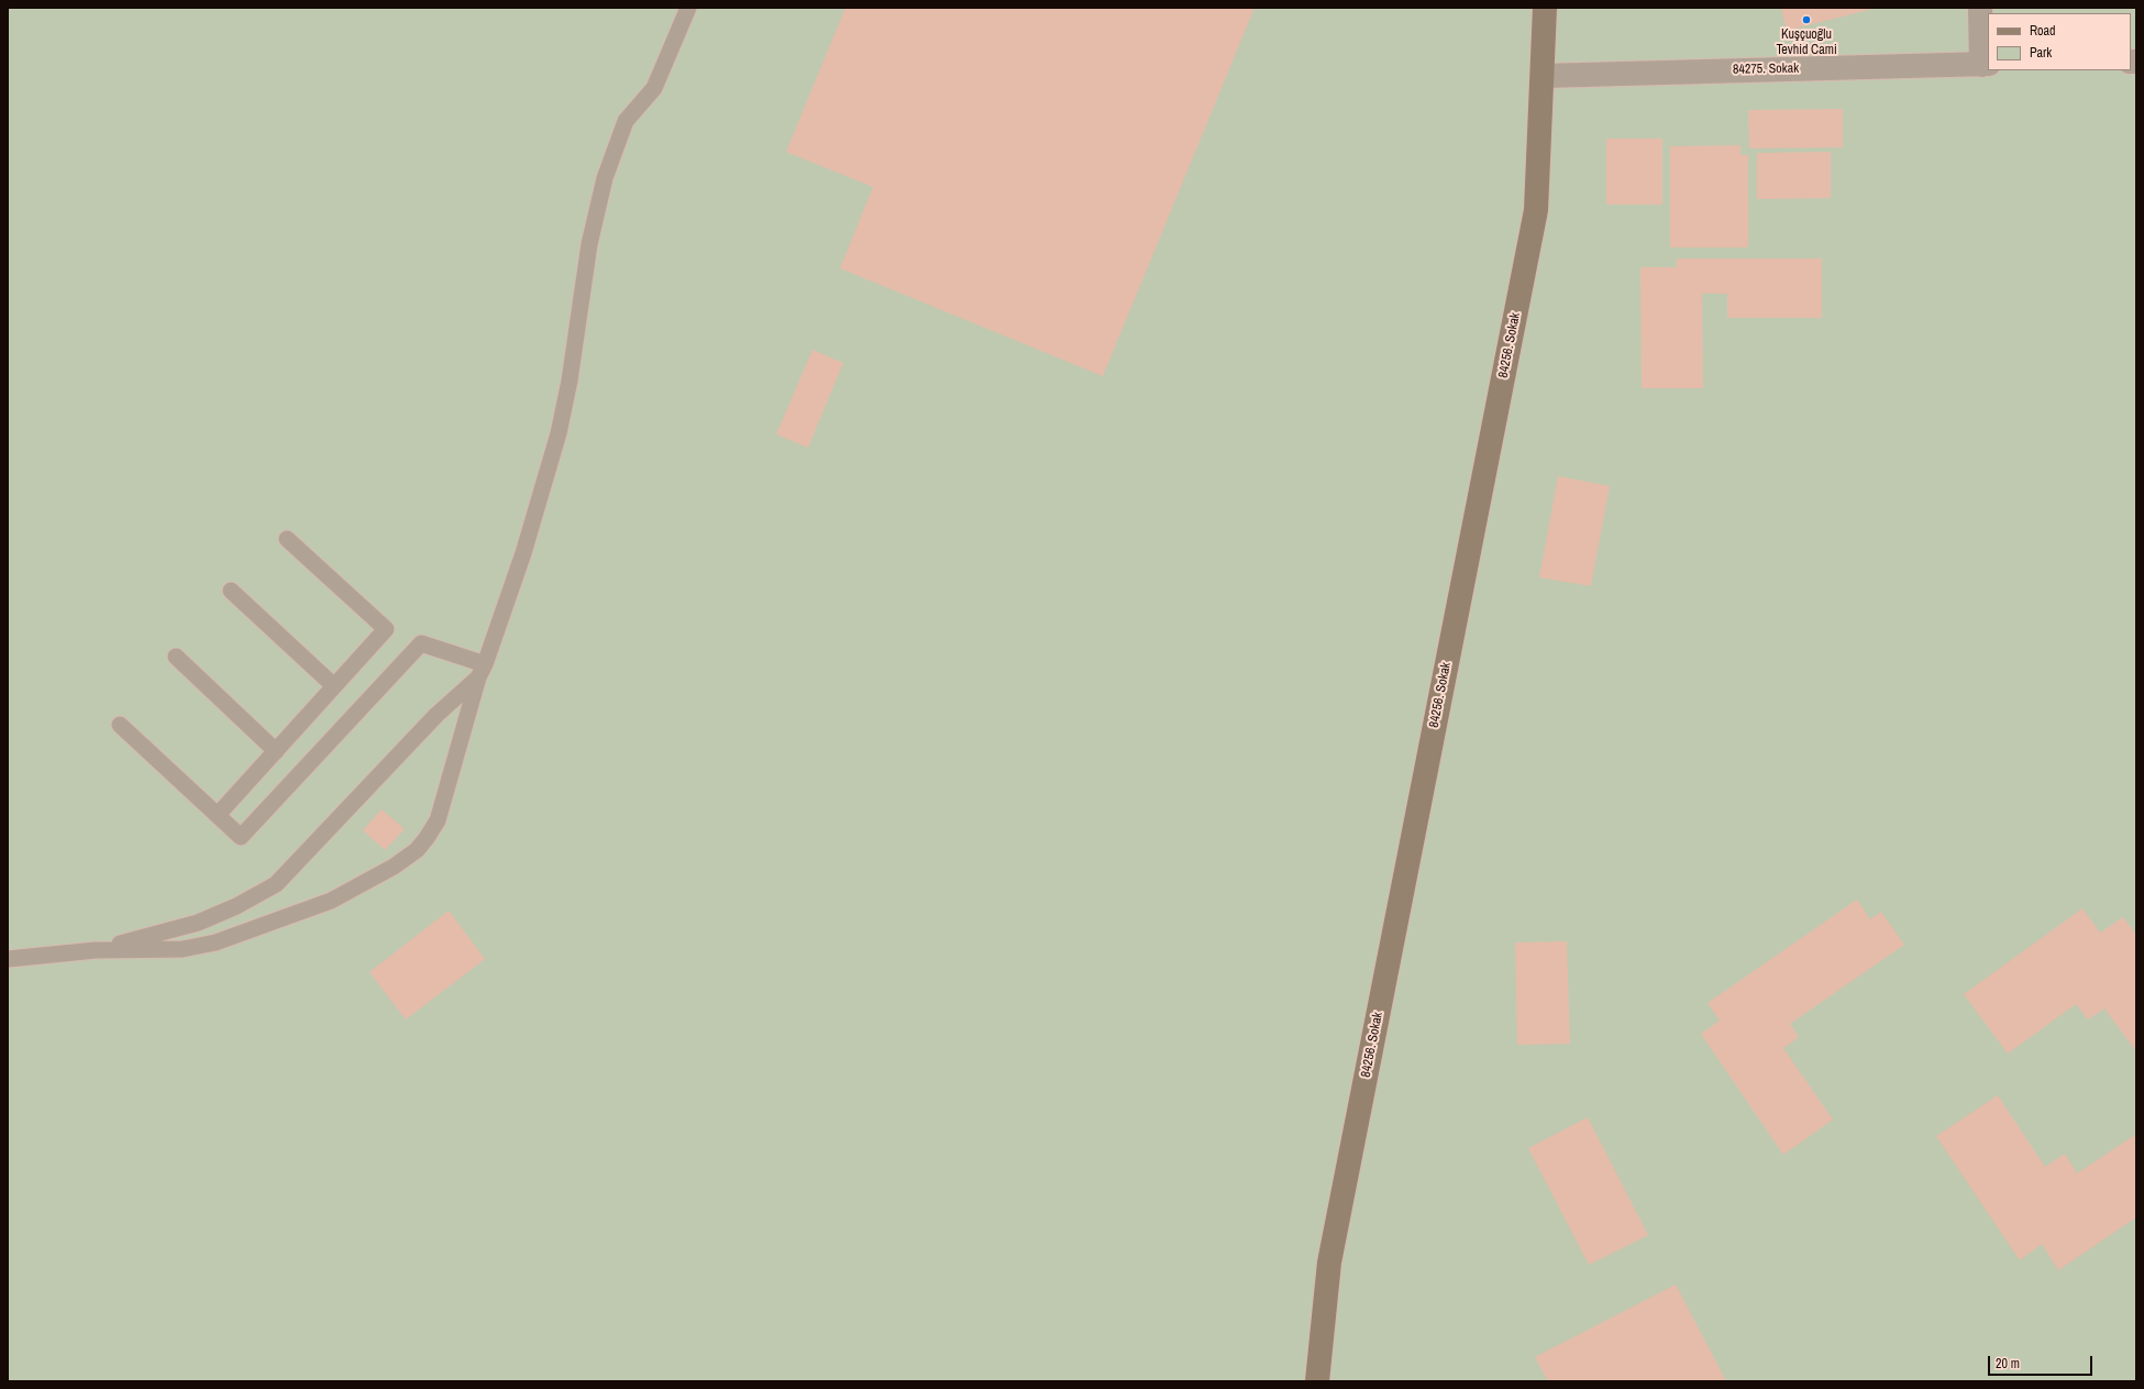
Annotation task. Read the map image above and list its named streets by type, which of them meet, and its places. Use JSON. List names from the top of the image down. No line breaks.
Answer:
{"streets":{"street":["84275. Sokak","84256. Sokak"]},"crossings":[["84275. Sokak","84256. Sokak"]],"places":["Kuşçuoğlu Tevhid Cami"],"legend":["Road","Park"],"scale_bar":"20 m"}
